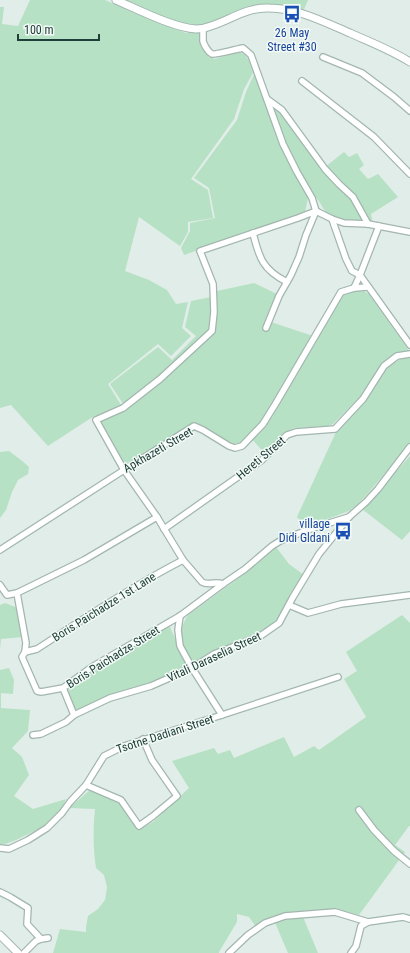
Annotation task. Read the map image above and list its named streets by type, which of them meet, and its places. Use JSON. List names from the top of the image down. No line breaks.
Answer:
{"streets":{"street":["Apkhazeti Street","Hereti Street","Boris Paichadze 1st Lane","Boris Paichadze Street","Vitali Daraselia Street","Tsotne Dadiani Street"]},"crossings":[["Boris Paichadze 1st Lane","Boris Paichadze Street"],["Boris Paichadze Street","Vitali Daraselia Street"],["Boris Paichadze Street","Tsotne Dadiani Street"],["Vitali Daraselia Street","Tsotne Dadiani Street"]],"places":{"bus stop":["26 May Street #30","village Didi Gldani"]},"scale_bar":"100 m"}
